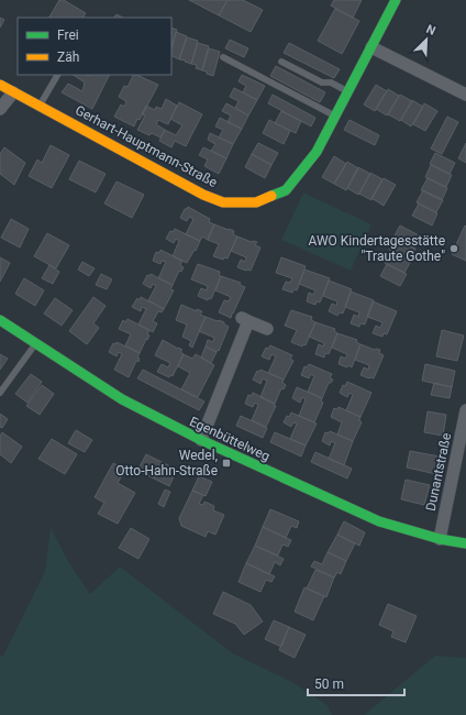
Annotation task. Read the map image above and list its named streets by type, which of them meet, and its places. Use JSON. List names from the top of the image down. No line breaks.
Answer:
{"streets":{"street":["Gerhart-Hauptmann-Straße","Egenbüttelweg","Dunantstraße"]},"crossings":[["Egenbüttelweg","Dunantstraße"]],"places":{"other":["AWO Kindertagesstätte \"Traute Gothe\""],"transit":["Wedel, Otto-Hahn-Straße"]},"legend":["Frei","Zäh"],"scale_bar":"50 m","north":"top right"}
